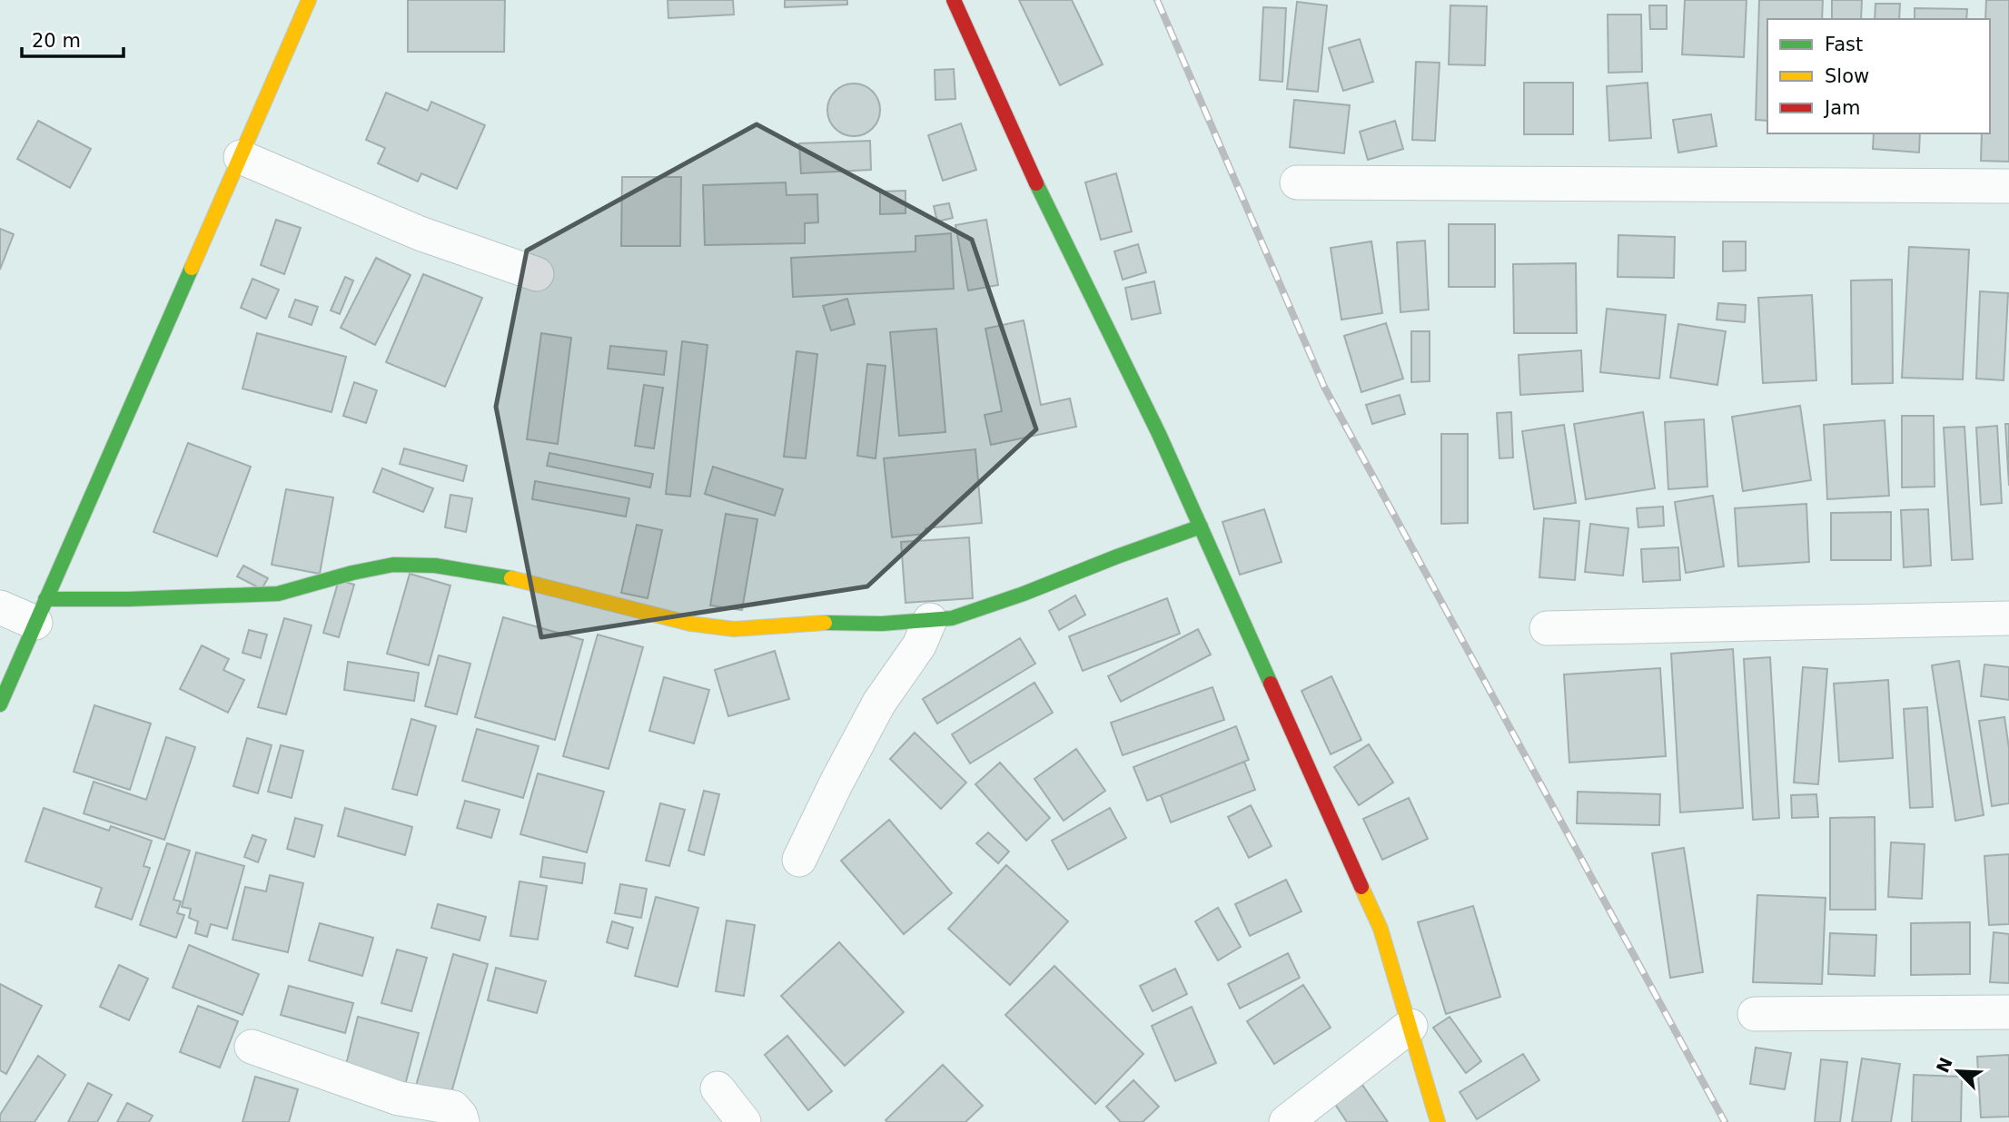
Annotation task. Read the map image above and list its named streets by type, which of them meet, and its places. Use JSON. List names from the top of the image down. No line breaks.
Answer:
{"legend":["Fast","Slow","Jam"],"scale_bar":"20 m","north":"top left"}
